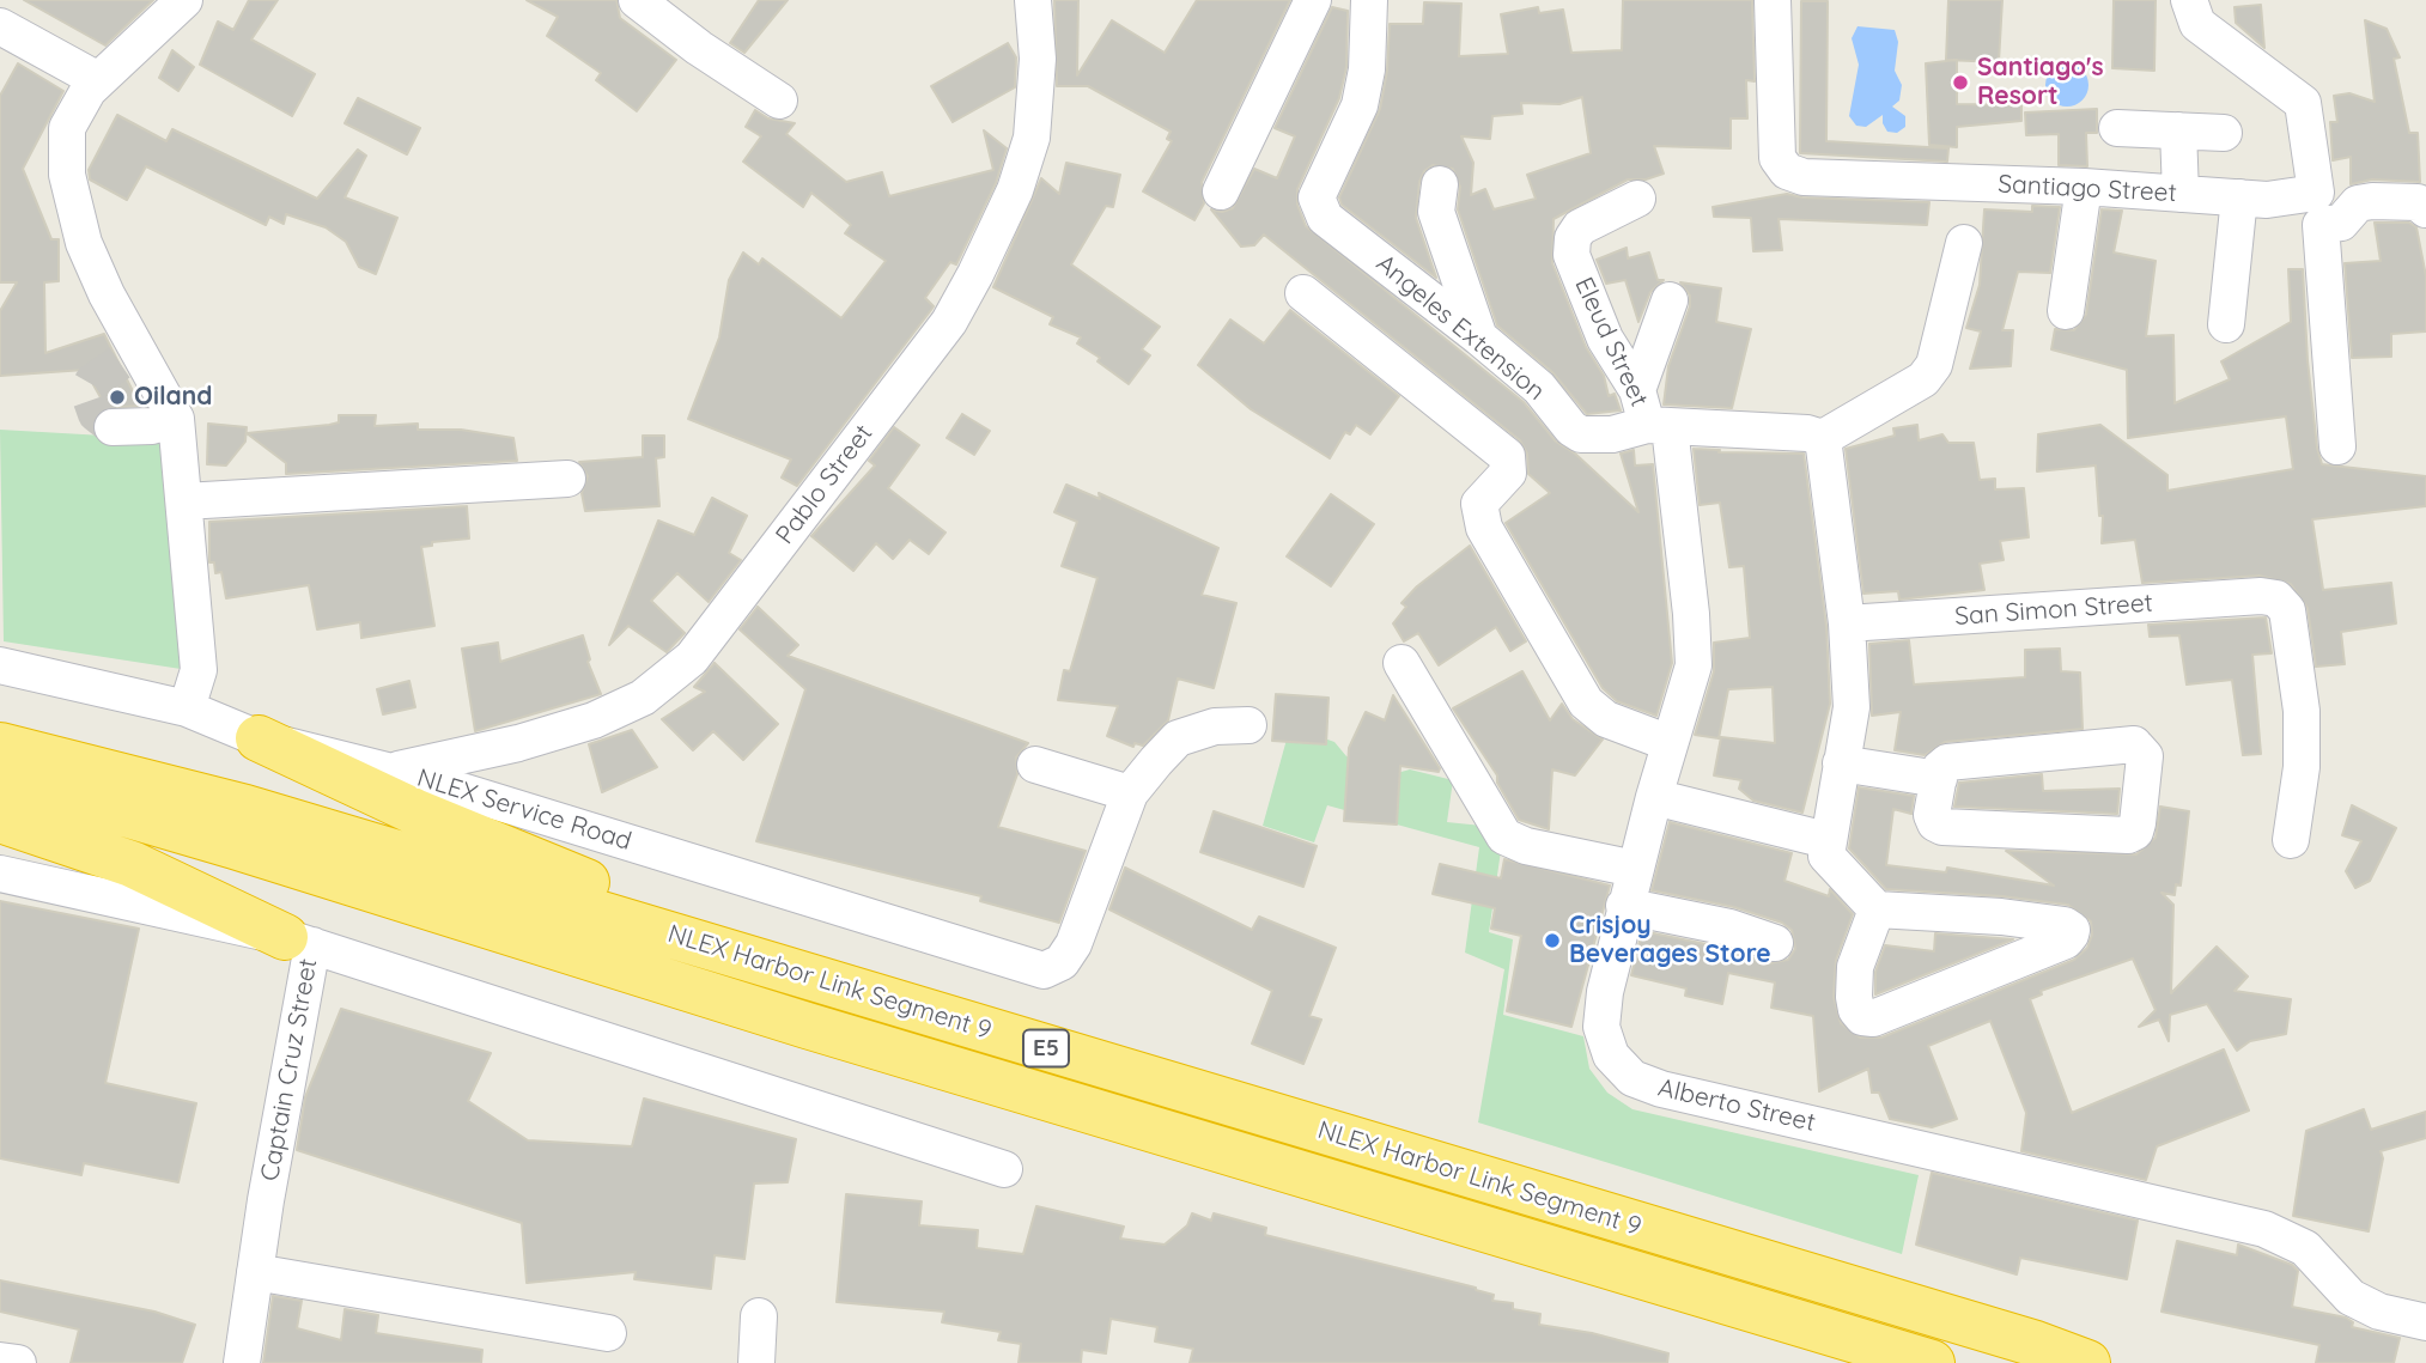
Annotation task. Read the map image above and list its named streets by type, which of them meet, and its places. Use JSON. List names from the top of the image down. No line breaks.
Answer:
{"streets":{"highway":["NLEX Harbor Link Segment 9","E5"],"street":["Santiago Street","Angeles Extension","Eleud Street","Pablo Street","San Simon Street","NLEX Service Road","Captain Cruz Street","Alberto Street"]},"crossings":[["Angeles Extension","Eleud Street"],["Angeles Extension","Alberto Street"],["Eleud Street","Alberto Street"],["Pablo Street","NLEX Service Road"]],"places":["Santiago's Resort","Oiland","Crisjoy Beverages Store"]}
